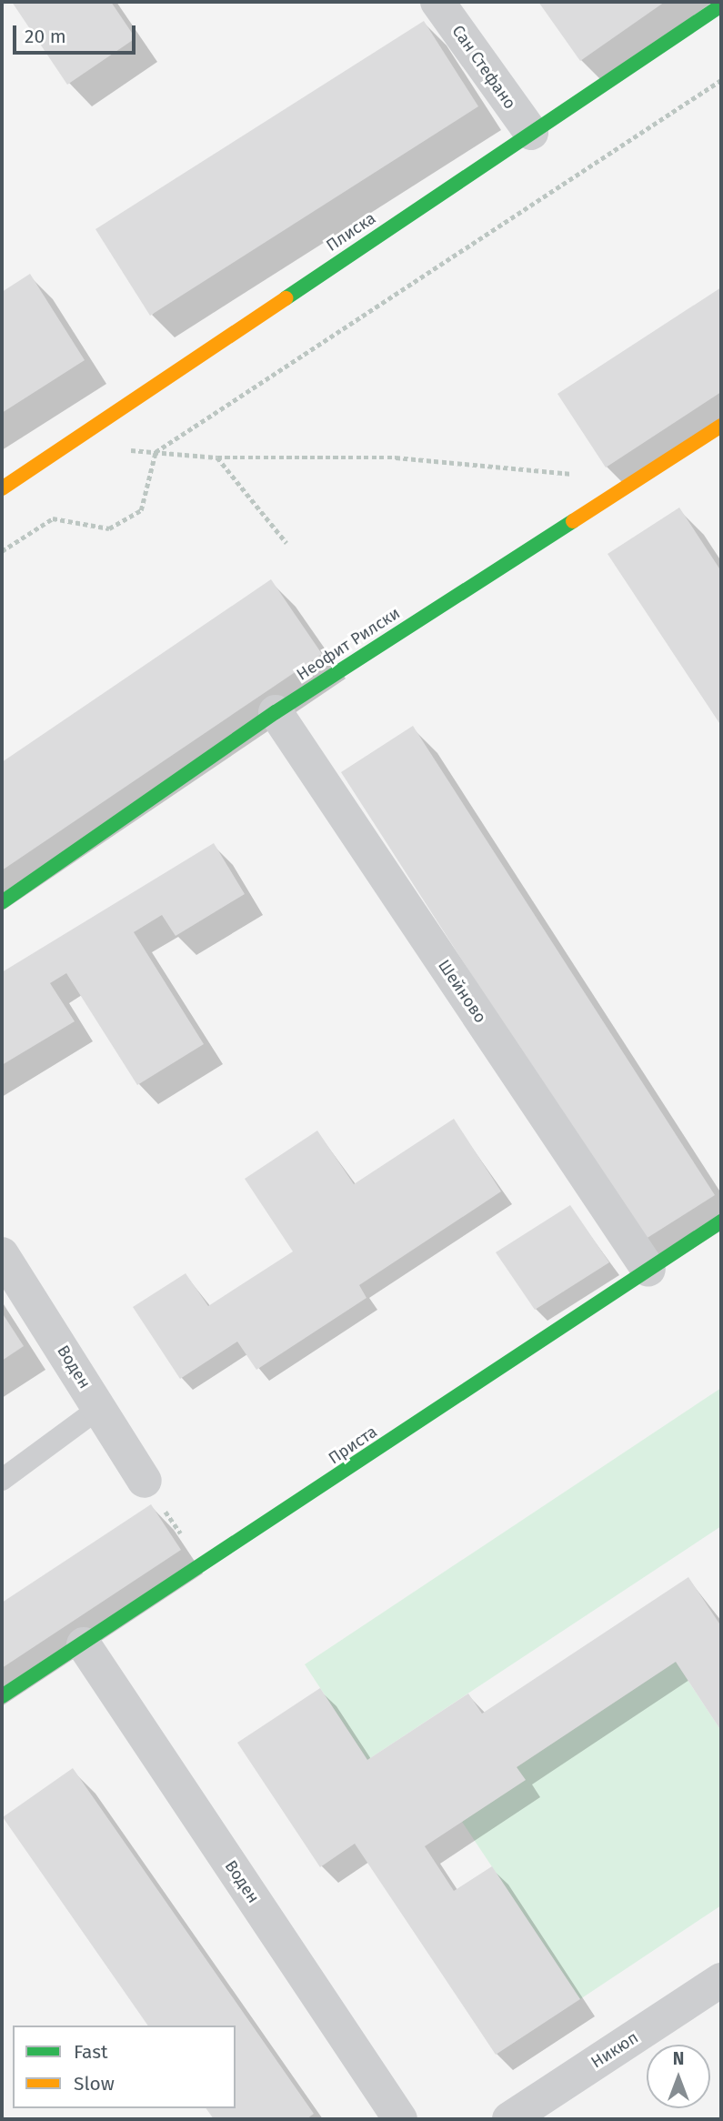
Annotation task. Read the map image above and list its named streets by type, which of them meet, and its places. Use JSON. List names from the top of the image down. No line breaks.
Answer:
{"streets":{"street":["Сан Стефано","Плиска","Неофит Рилски","Шейново","Воден","Приста","Никюп"]},"crossings":[["Сан Стефано","Плиска"],["Неофит Рилски","Шейново"],["Шейново","Приста"],["Воден","Приста"]],"legend":["Fast","Slow"],"scale_bar":"20 m","north":"top"}
